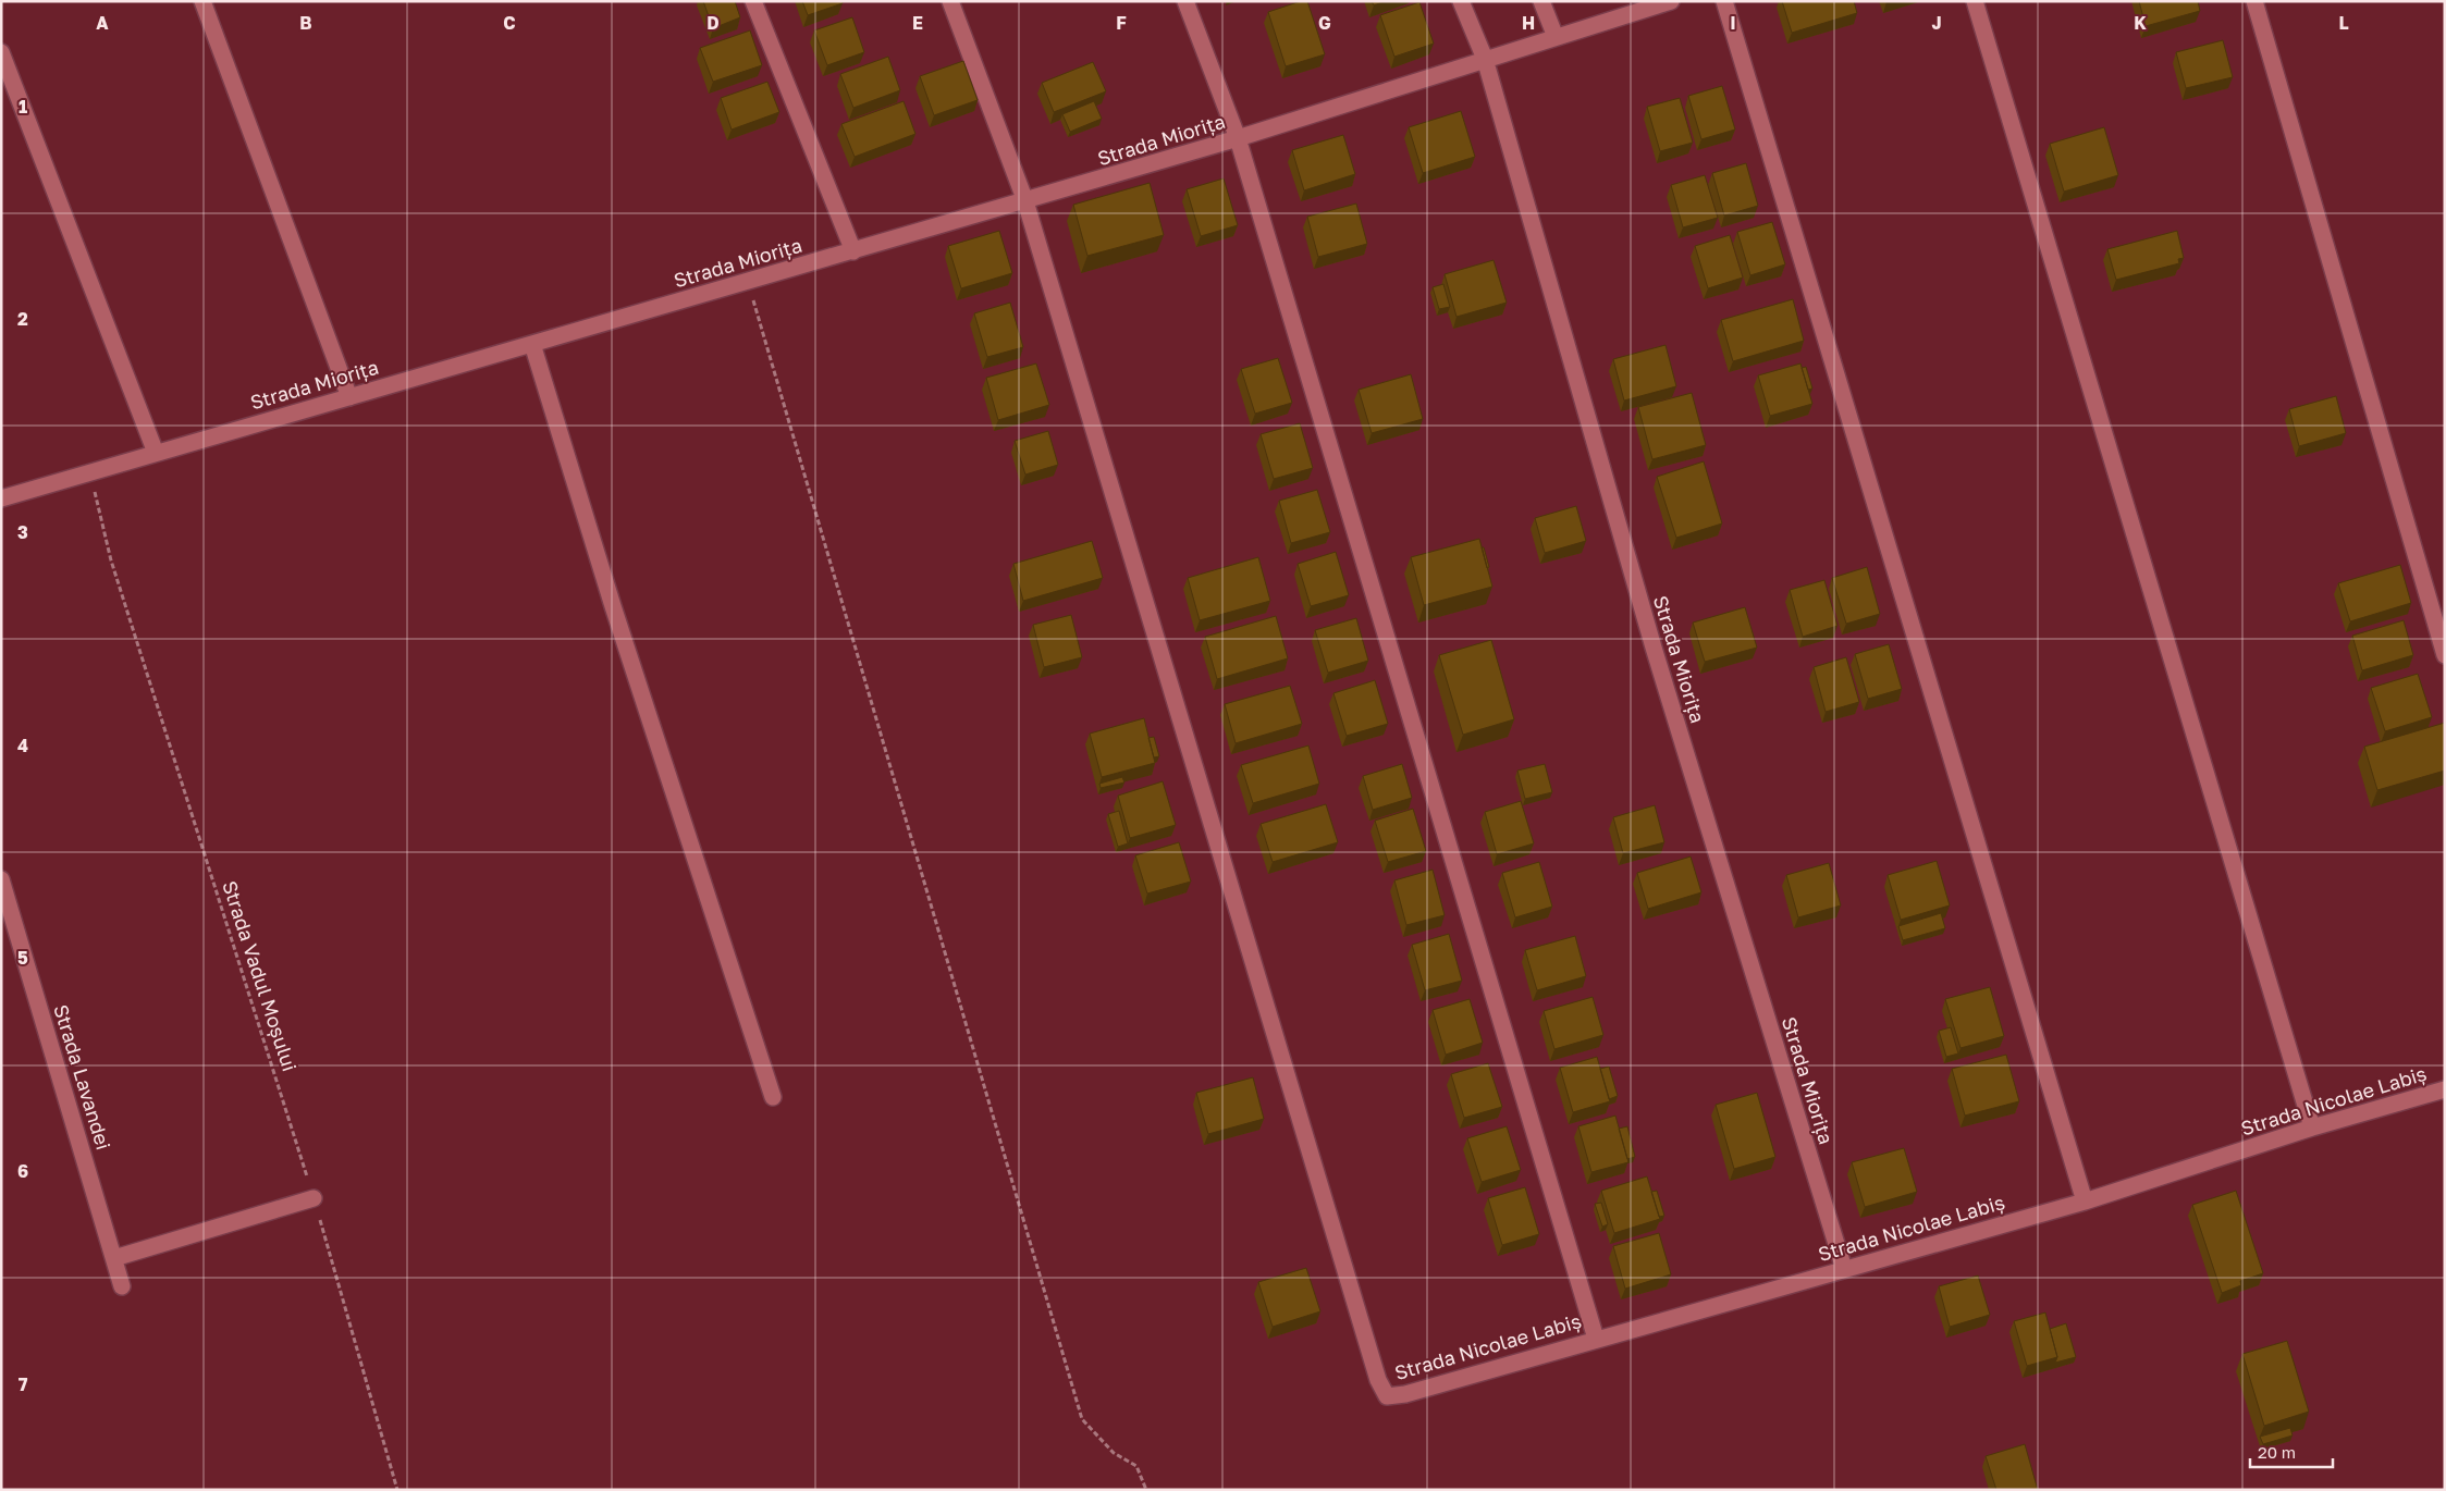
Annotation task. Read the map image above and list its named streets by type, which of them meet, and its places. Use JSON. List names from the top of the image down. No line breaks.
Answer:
{"streets":{"street":["Strada Miorița","Strada Lavandei","Strada Nicolae Labiș"],"path":["Strada Vadul Moșului"]},"crossings":[["Strada Miorița","Strada Vadul Moșului"],["Strada Miorița","Strada Nicolae Labiș"]],"scale_bar":"20 m","grid":{"columns":["A","B","C","D","E","F","G","H","I","J","K","L"],"rows":["1","2","3","4","5","6","7"]}}
